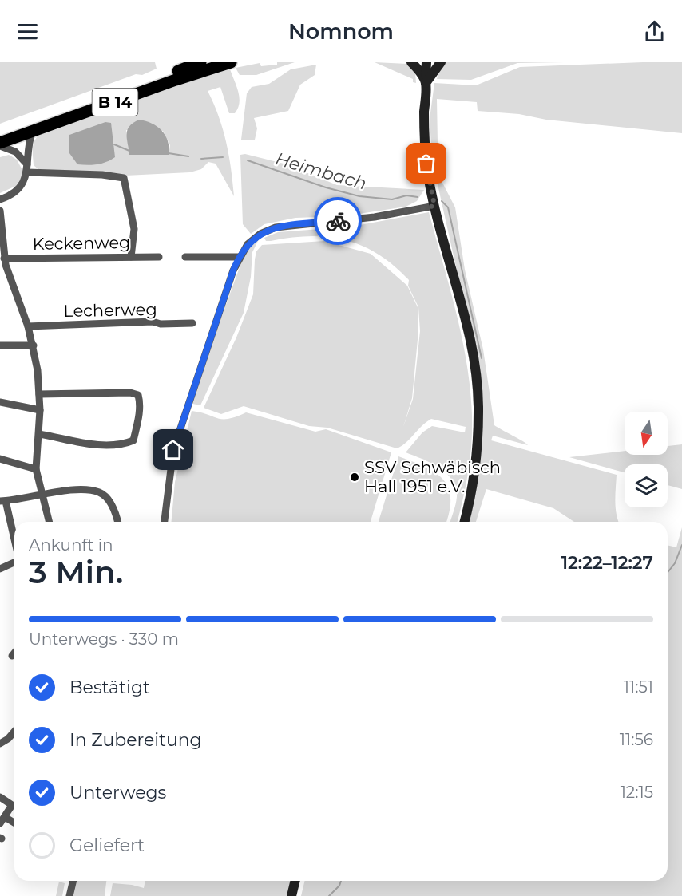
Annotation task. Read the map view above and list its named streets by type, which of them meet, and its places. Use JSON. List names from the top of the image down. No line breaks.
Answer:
{"streets":{"main road":["B 14"],"street":["Keckenweg","Lecherweg"]},"water":["Heimbach"],"places":["SSV Schwäbisch Hall 1951 e.V."],"north":"bottom","page":{"header":"Nomnom","heading":["3 Min.","Ankunft in","12:22–12:27"],"bar":"Unterwegs · 330 m","list":[["Bestätigt","11:51"],["In Zubereitung","11:56"],["Unterwegs","12:15"],"Geliefert"]}}
